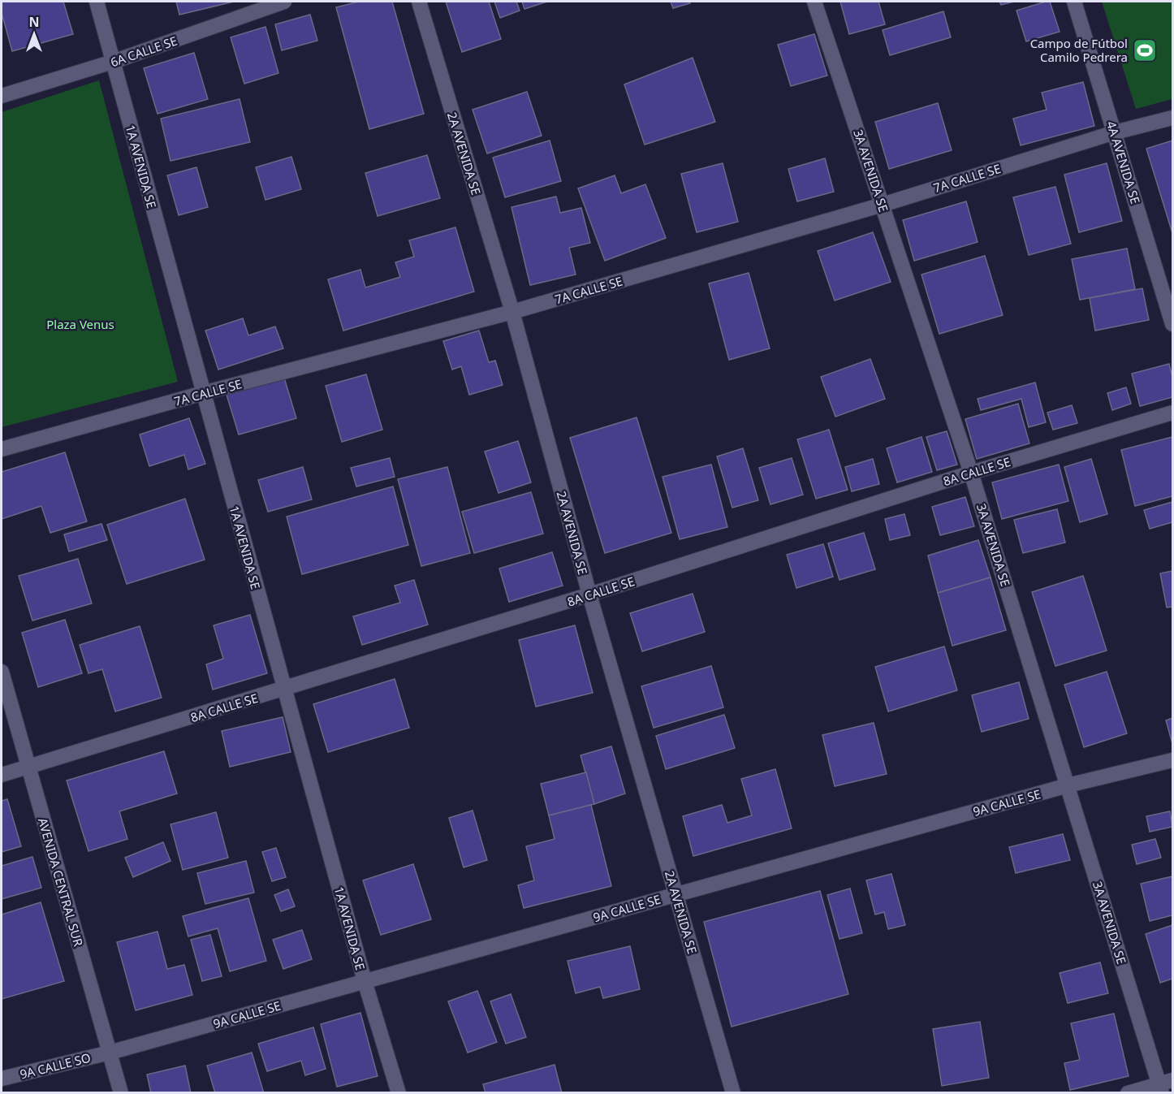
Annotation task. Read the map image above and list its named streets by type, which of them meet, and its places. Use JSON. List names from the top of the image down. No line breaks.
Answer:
{"streets":{"street":["6A CALLE SE","2A AVENIDA SE","4A AVENIDA SE","1A AVENIDA SE","3A AVENIDA SE","7A CALLE SE","8A CALLE SE","9A CALLE SE","AVENIDA CENTRAL SUR","9A CALLE SO"]},"crossings":[["6A CALLE SE","1A AVENIDA SE"],["2A AVENIDA SE","7A CALLE SE"],["2A AVENIDA SE","8A CALLE SE"],["2A AVENIDA SE","9A CALLE SE"],["4A AVENIDA SE","7A CALLE SE"],["1A AVENIDA SE","7A CALLE SE"],["1A AVENIDA SE","8A CALLE SE"],["1A AVENIDA SE","9A CALLE SE"],["3A AVENIDA SE","7A CALLE SE"],["3A AVENIDA SE","8A CALLE SE"],["3A AVENIDA SE","9A CALLE SE"],["8A CALLE SE","AVENIDA CENTRAL SUR"],["9A CALLE SE","AVENIDA CENTRAL SUR"],["9A CALLE SE","9A CALLE SO"],["AVENIDA CENTRAL SUR","9A CALLE SO"]],"parks":["Plaza Venus"],"places":{"sports":["Campo de Fútbol Camilo Pedrera"]},"north":"top"}
